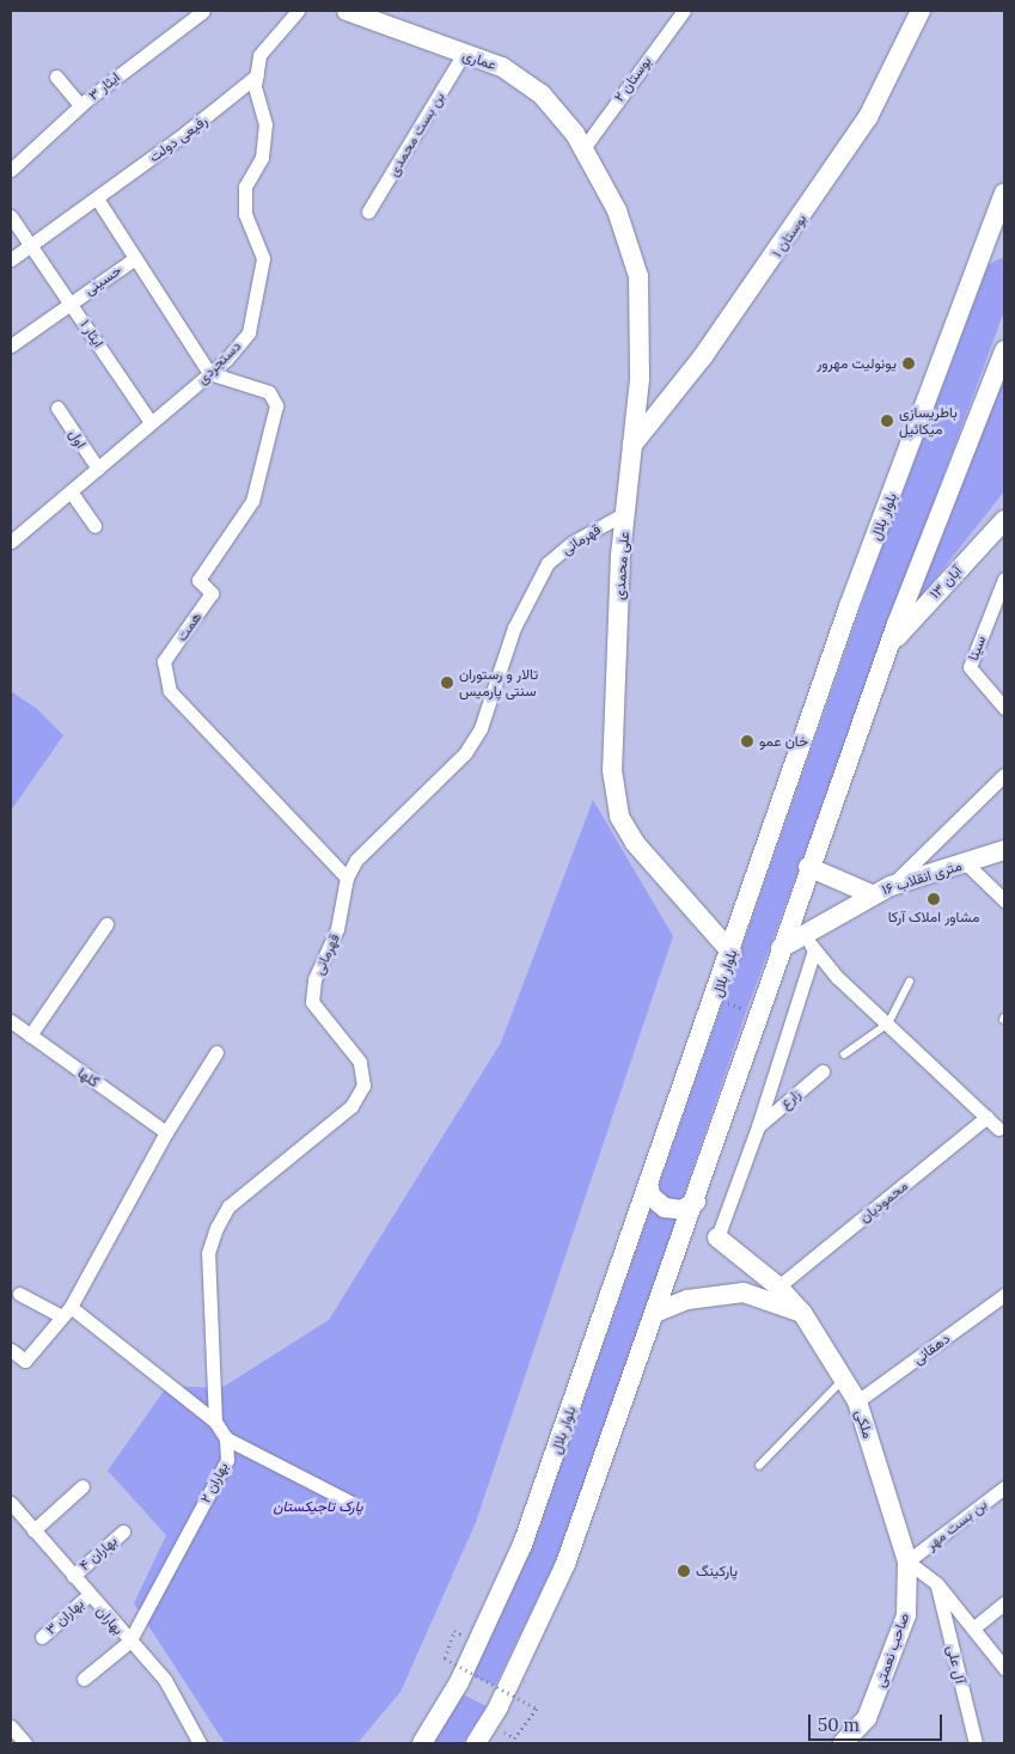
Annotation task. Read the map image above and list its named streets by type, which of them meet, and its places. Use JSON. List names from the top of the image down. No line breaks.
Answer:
{"streets":{"main road":["عماری","بوستان ۱","بلوار بلال","علی محمدی","۱۳ آبان","۱۶ متری انقلاب","ملکی","صاحب نعمتی"],"street":["بوستان ۲","ایثار ۳","بن بست محمدی","رفیعی دولت","حسینی","۱ ایثار","دستجردی","اول","قهرمانی","همت","سینا","گلها","زارع","محمودیان","دهقانی","بهاران ۲","بن بست مهر","بهاران ۴","بهاران ۳","بهاران","آل علی"]},"crossings":[["عماری","بوستان ۲"],["عماری","بن بست محمدی"],["عماری","علی محمدی"],["بوستان ۲","علی محمدی"],["رفیعی دولت","۱ ایثار"],["رفیعی دولت","دستجردی"],["بوستان ۱","علی محمدی"],["حسینی","۱ ایثار"],["۱ ایثار","دستجردی"],["دستجردی","اول"],["دستجردی","همت"],["بلوار بلال","علی محمدی"],["قهرمانی","علی محمدی"],["قهرمانی","همت"],["محمودیان","ملکی"],["دهقانی","ملکی"],["ملکی","بن بست مهر"],["ملکی","صاحب نعمتی"],["بهاران ۲","بهاران"],["بن بست مهر","صاحب نعمتی"],["بهاران ۴","بهاران"],["بهاران ۳","بهاران"]],"parks":["پارک تاجیکستان"],"places":["یونولیت مهرور","باطریسازی میکائیل","تالار و رستوران سنتی پارمیس","خان عمو","مشاور املاک آرکا","پارکینگ"],"scale_bar":"50 m"}
